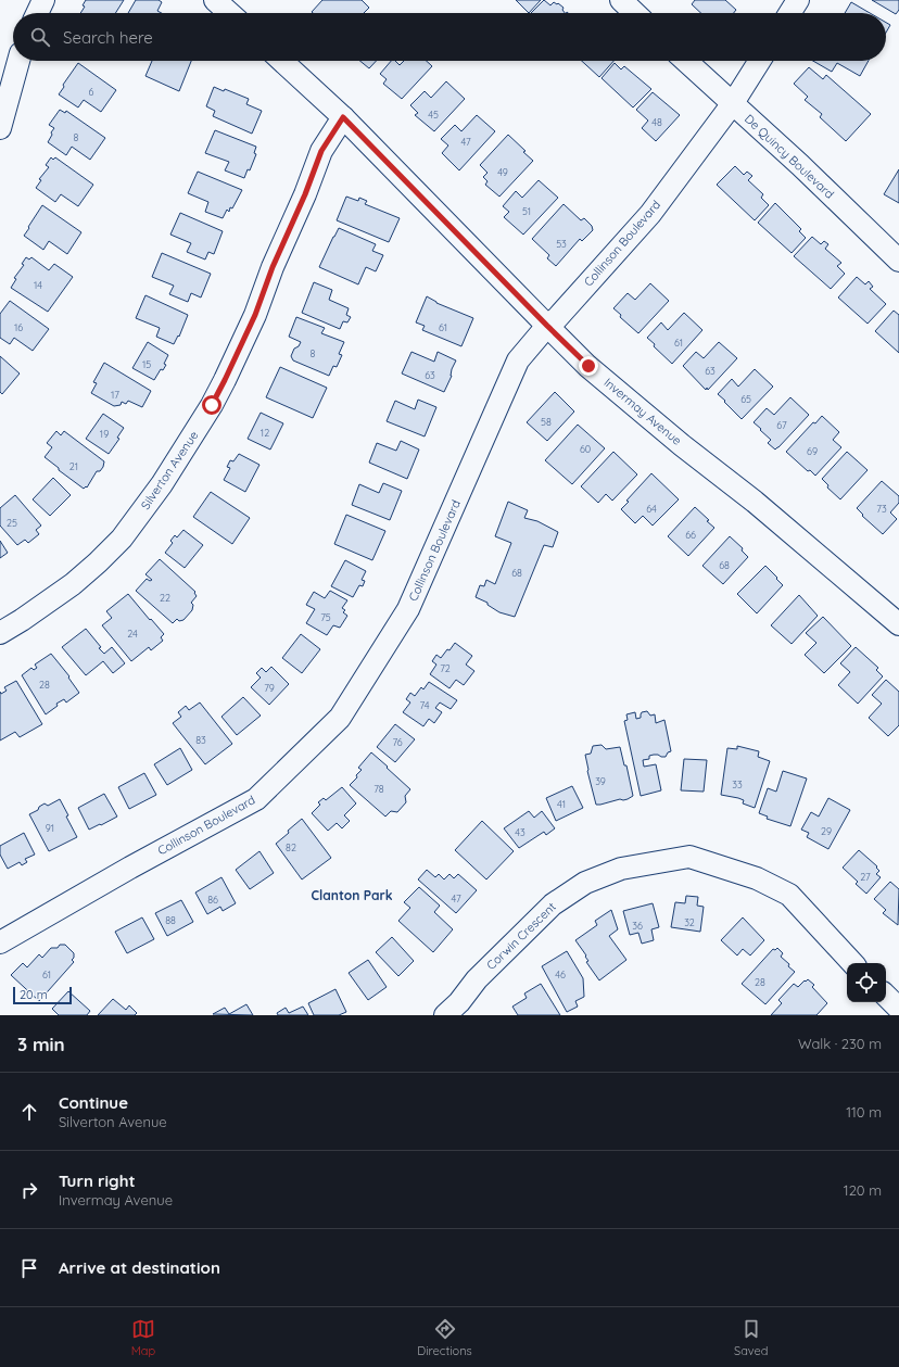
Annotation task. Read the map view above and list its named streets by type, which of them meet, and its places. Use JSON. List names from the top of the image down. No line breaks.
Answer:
{"streets":{"street":["De Quincy Boulevard","Collinson Boulevard","Invermay Avenue","Silverton Avenue","Corwin Crescent"]},"crossings":[["De Quincy Boulevard","Collinson Boulevard"],["Collinson Boulevard","Invermay Avenue"],["Invermay Avenue","Silverton Avenue"]],"districts":["Clanton Park"],"house_numbers":["6","45","48","8","47","49","51","53","14","16","61","61","8","15","63","63","17","65","58","67","12","19","60","69","21","64","73","25","66","68","68","22","75","24","72","28","79","74","83","76","39","33","78","41","91","29","43","82","27","47","86","88","32","36","61","46","28"],"scale_bar":"20 m","page":{"search":"Search here","scale":"20 m","heading":["3 min","Walk · 230 m"],"list":[["Continue","Silverton Avenue","110 m"],["Turn right","Invermay Avenue","120 m"],"Arrive at destination"],"nav":["Map","Directions","Saved"]}}
